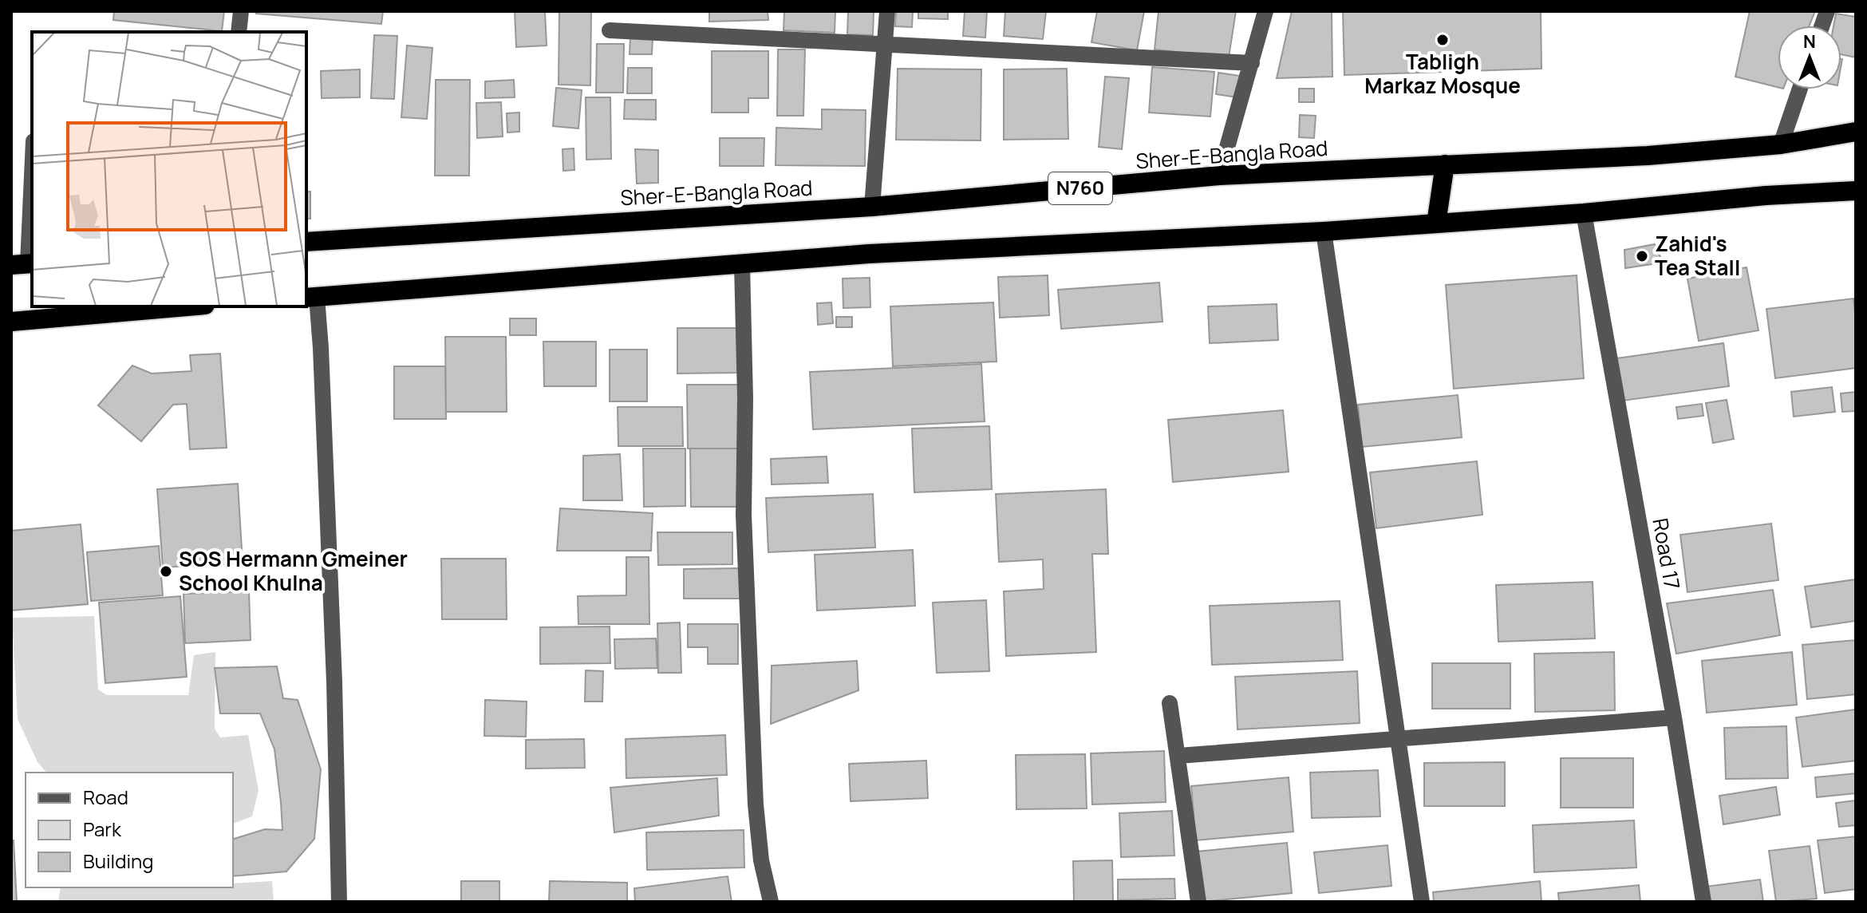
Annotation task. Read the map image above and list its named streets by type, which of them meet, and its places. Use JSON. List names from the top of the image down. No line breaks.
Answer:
{"streets":{"highway":["Sher-E-Bangla Road","N760"],"street":["Road 17"]},"places":["Tabligh Markaz Mosque","Zahid's Tea Stall","SOS Hermann Gmeiner School Khulna"],"legend":["Road","Park","Building"],"north":"top"}
